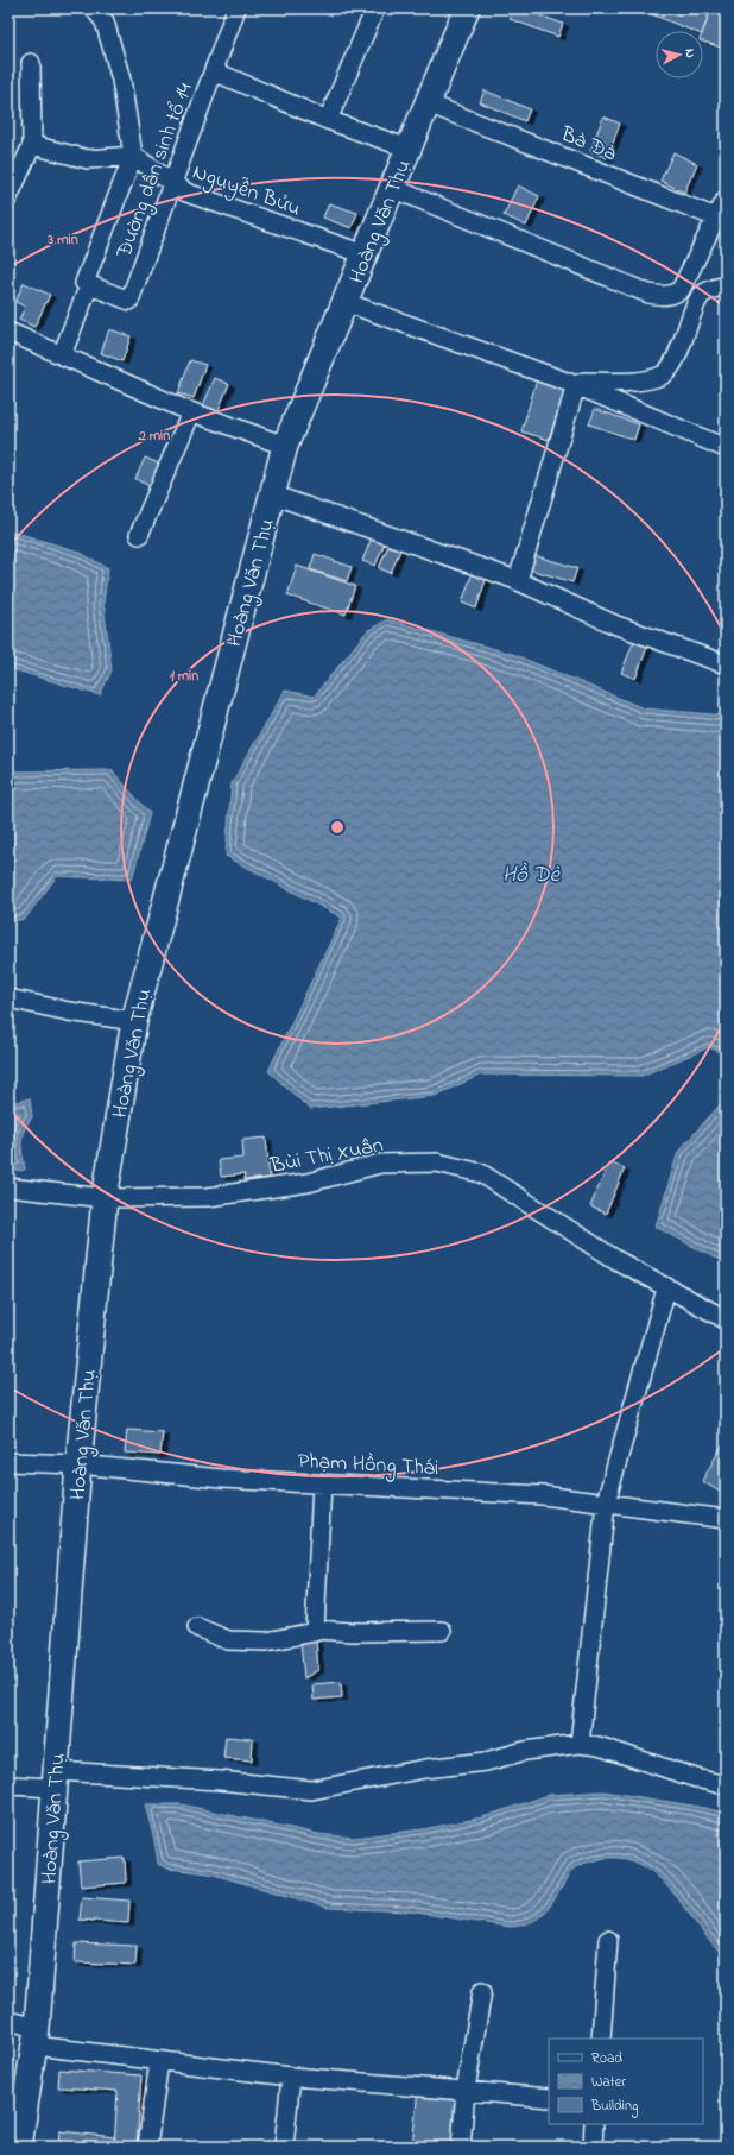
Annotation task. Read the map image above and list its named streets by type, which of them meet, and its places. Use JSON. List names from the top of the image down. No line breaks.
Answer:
{"streets":{"main road":["Hoàng Văn Thụ"],"street":["Bà Đà","Đường dân sinh tổ 14","Nguyễn Bửu","Bùi Thị Xuân","Phạm Hồng Thái"]},"crossings":[["Bà Đà","Hoàng Văn Thụ"],["Đường dân sinh tổ 14","Nguyễn Bửu"],["Nguyễn Bửu","Hoàng Văn Thụ"],["Hoàng Văn Thụ","Bùi Thị Xuân"],["Hoàng Văn Thụ","Phạm Hồng Thái"]],"water":["Hồ Dè"],"legend":["Road","Water","Building"],"north":"right","rings":["3 min","2 min","1 min"]}
